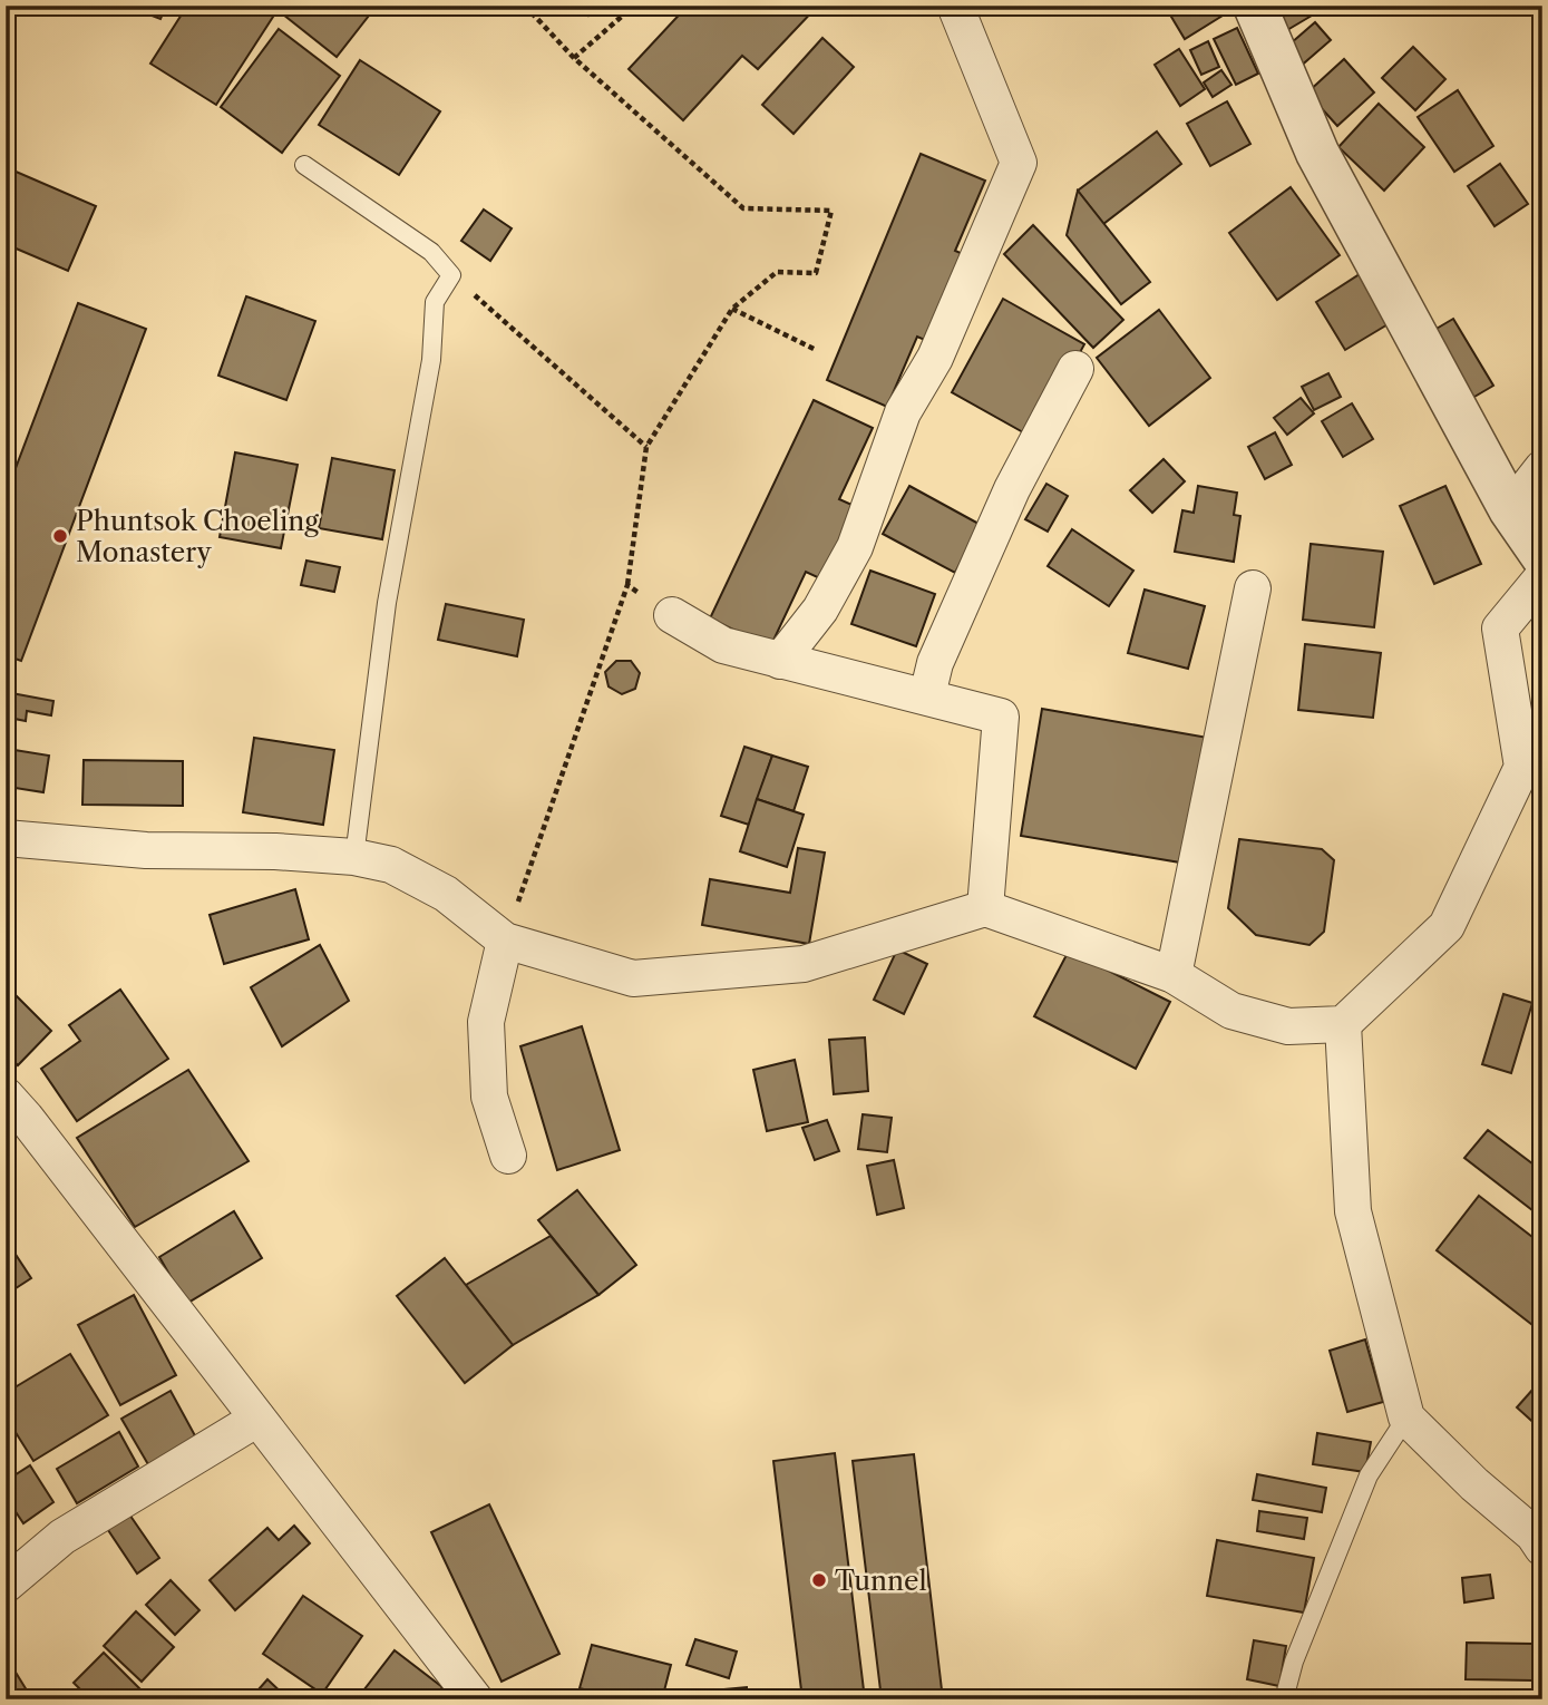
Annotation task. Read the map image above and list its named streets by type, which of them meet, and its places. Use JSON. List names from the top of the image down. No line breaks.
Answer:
{"places":["Phuntsok Choeling Monastery","Tunnel"]}
